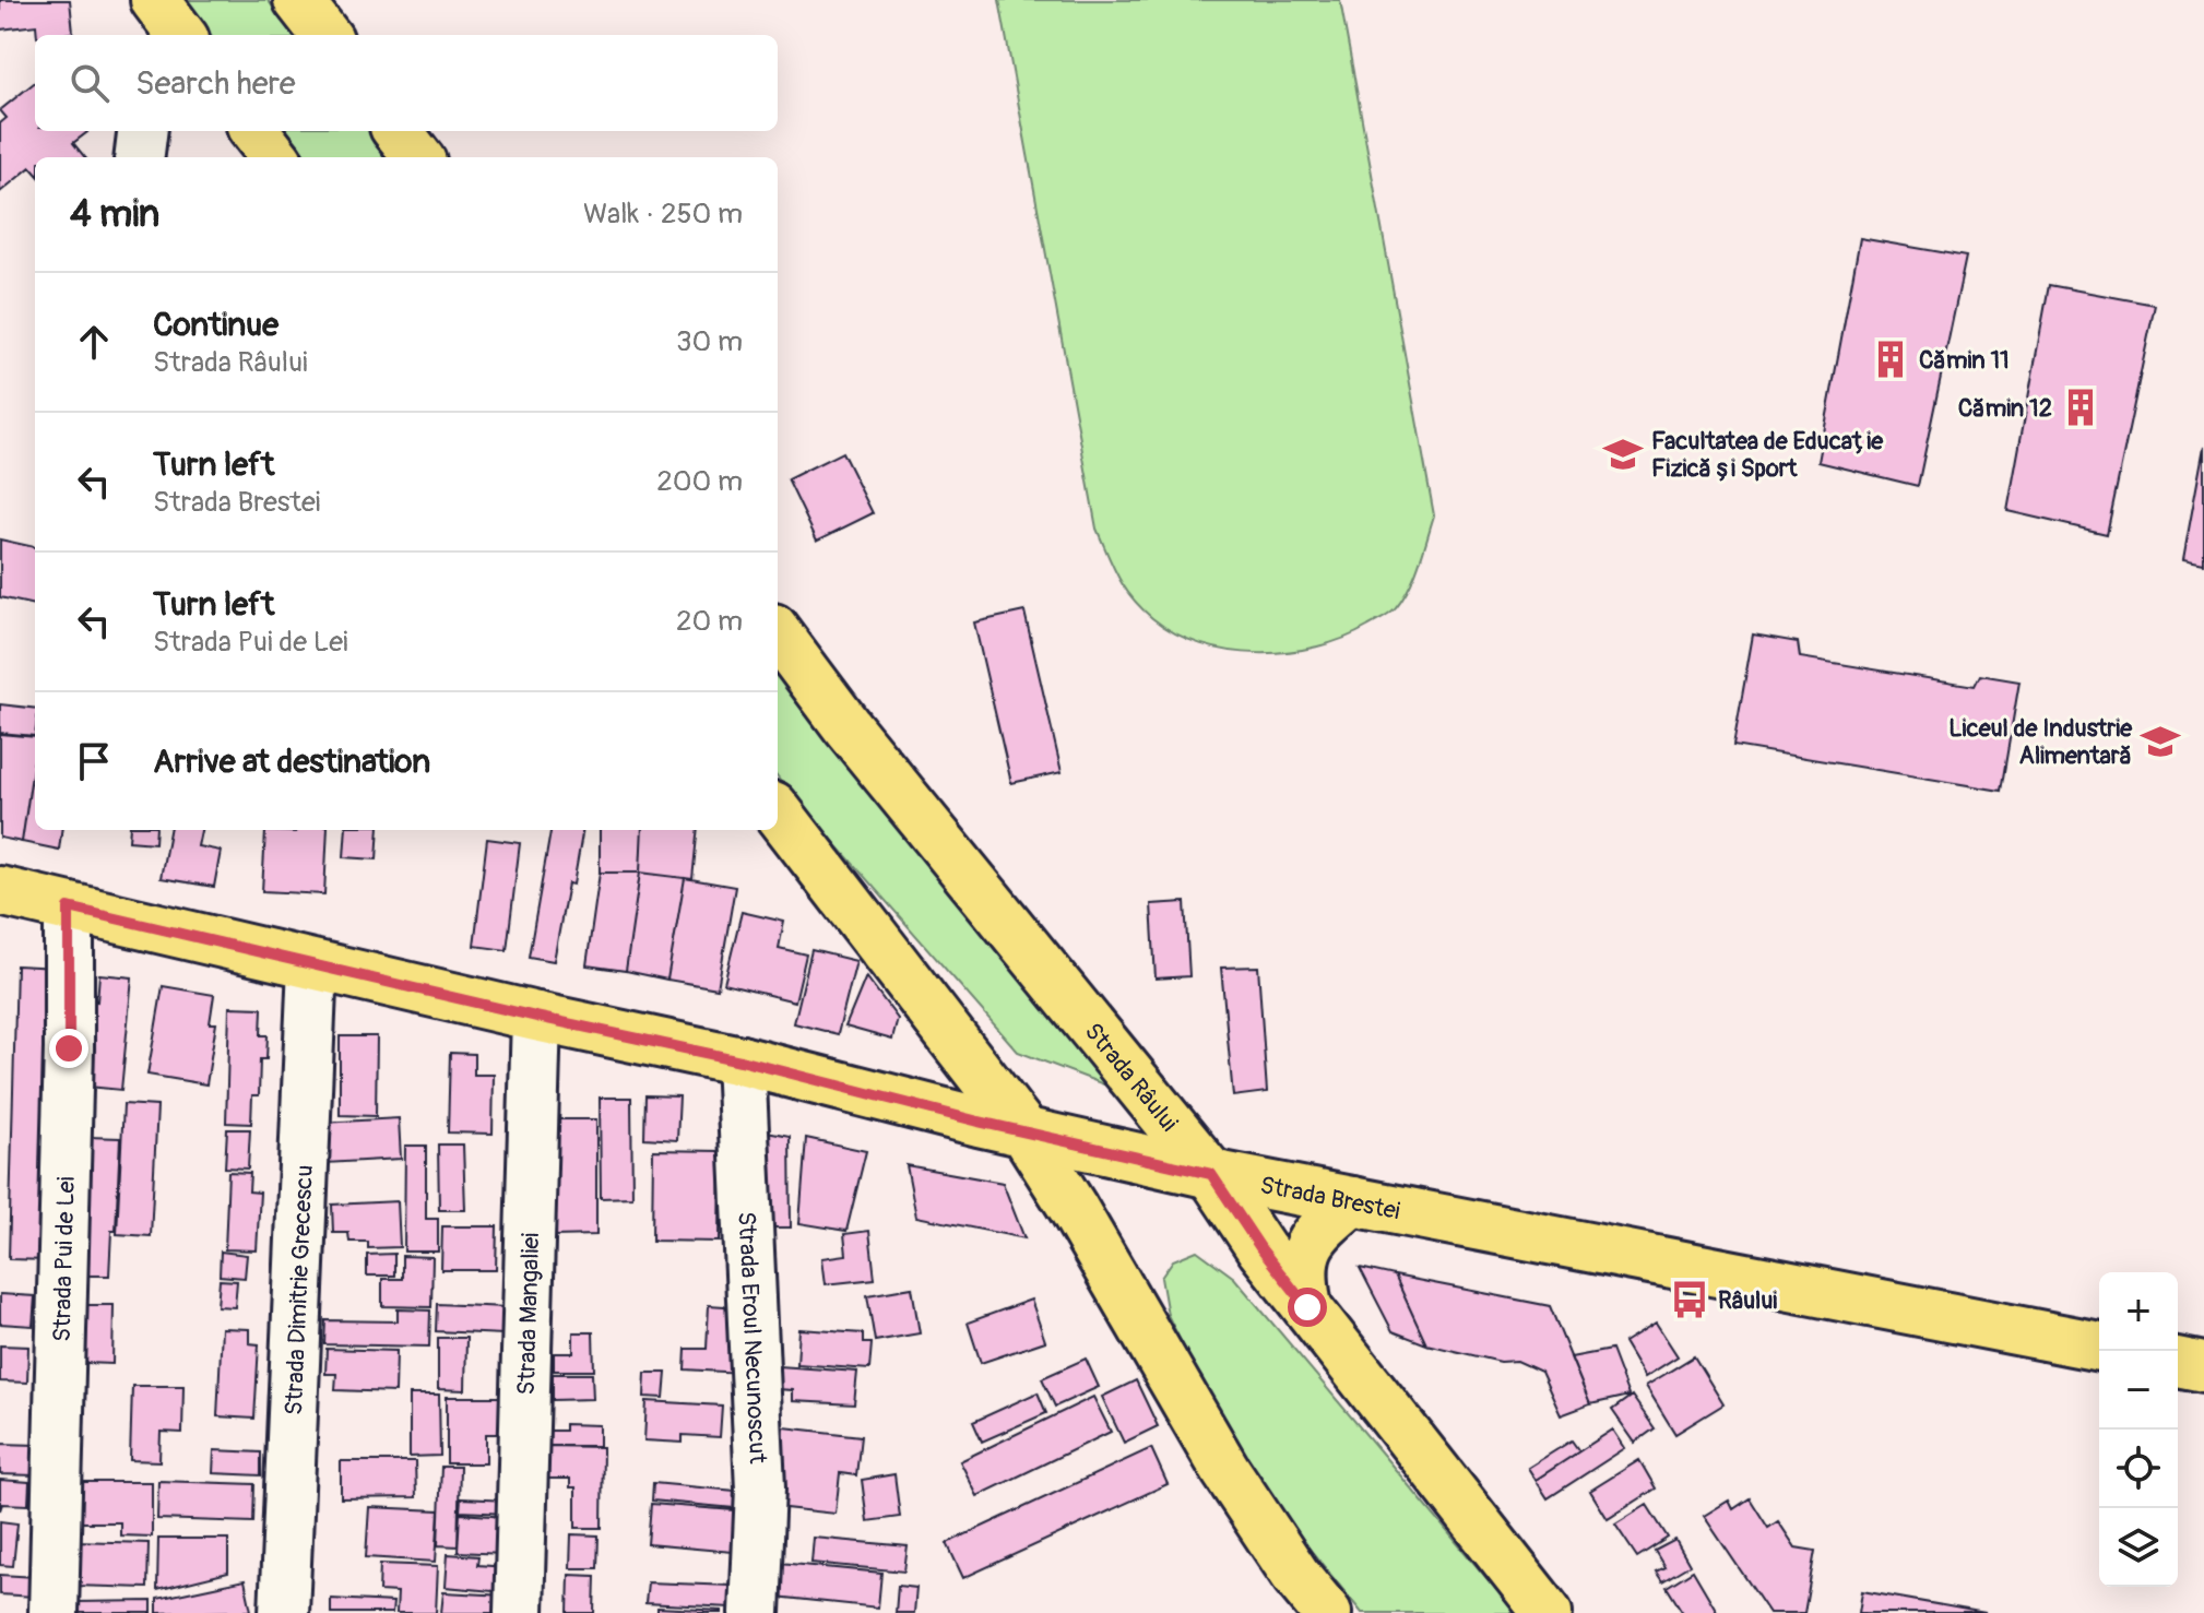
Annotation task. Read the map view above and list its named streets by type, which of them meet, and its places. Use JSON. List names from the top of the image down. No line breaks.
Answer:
{"streets":{"main road":["Strada Râului","Strada Brestei"],"street":["Strada Pui de Lei","Strada Dimitrie Grecescu","Strada Mangaliei","Strada Eroul Necunoscut"]},"crossings":[["Strada Râului","Strada Brestei"],["Strada Brestei","Strada Pui de Lei"],["Strada Brestei","Strada Dimitrie Grecescu"],["Strada Brestei","Strada Mangaliei"],["Strada Brestei","Strada Eroul Necunoscut"]],"places":{"building":["Cămin 11","Cămin 12"],"school or university":["Facultatea de Educație Fizică și Sport","Liceul de Industrie Alimentară"],"bus stop":["Râului"]},"page":{"search":"Search here","heading":["4 min","Walk · 250 m"],"list":[["Continue","Strada Râului","30 m"],["Turn left","Strada Brestei","200 m"],["Turn left","Strada Pui de Lei","20 m"],"Arrive at destination"],"map_buttons":["+","−"]}}
